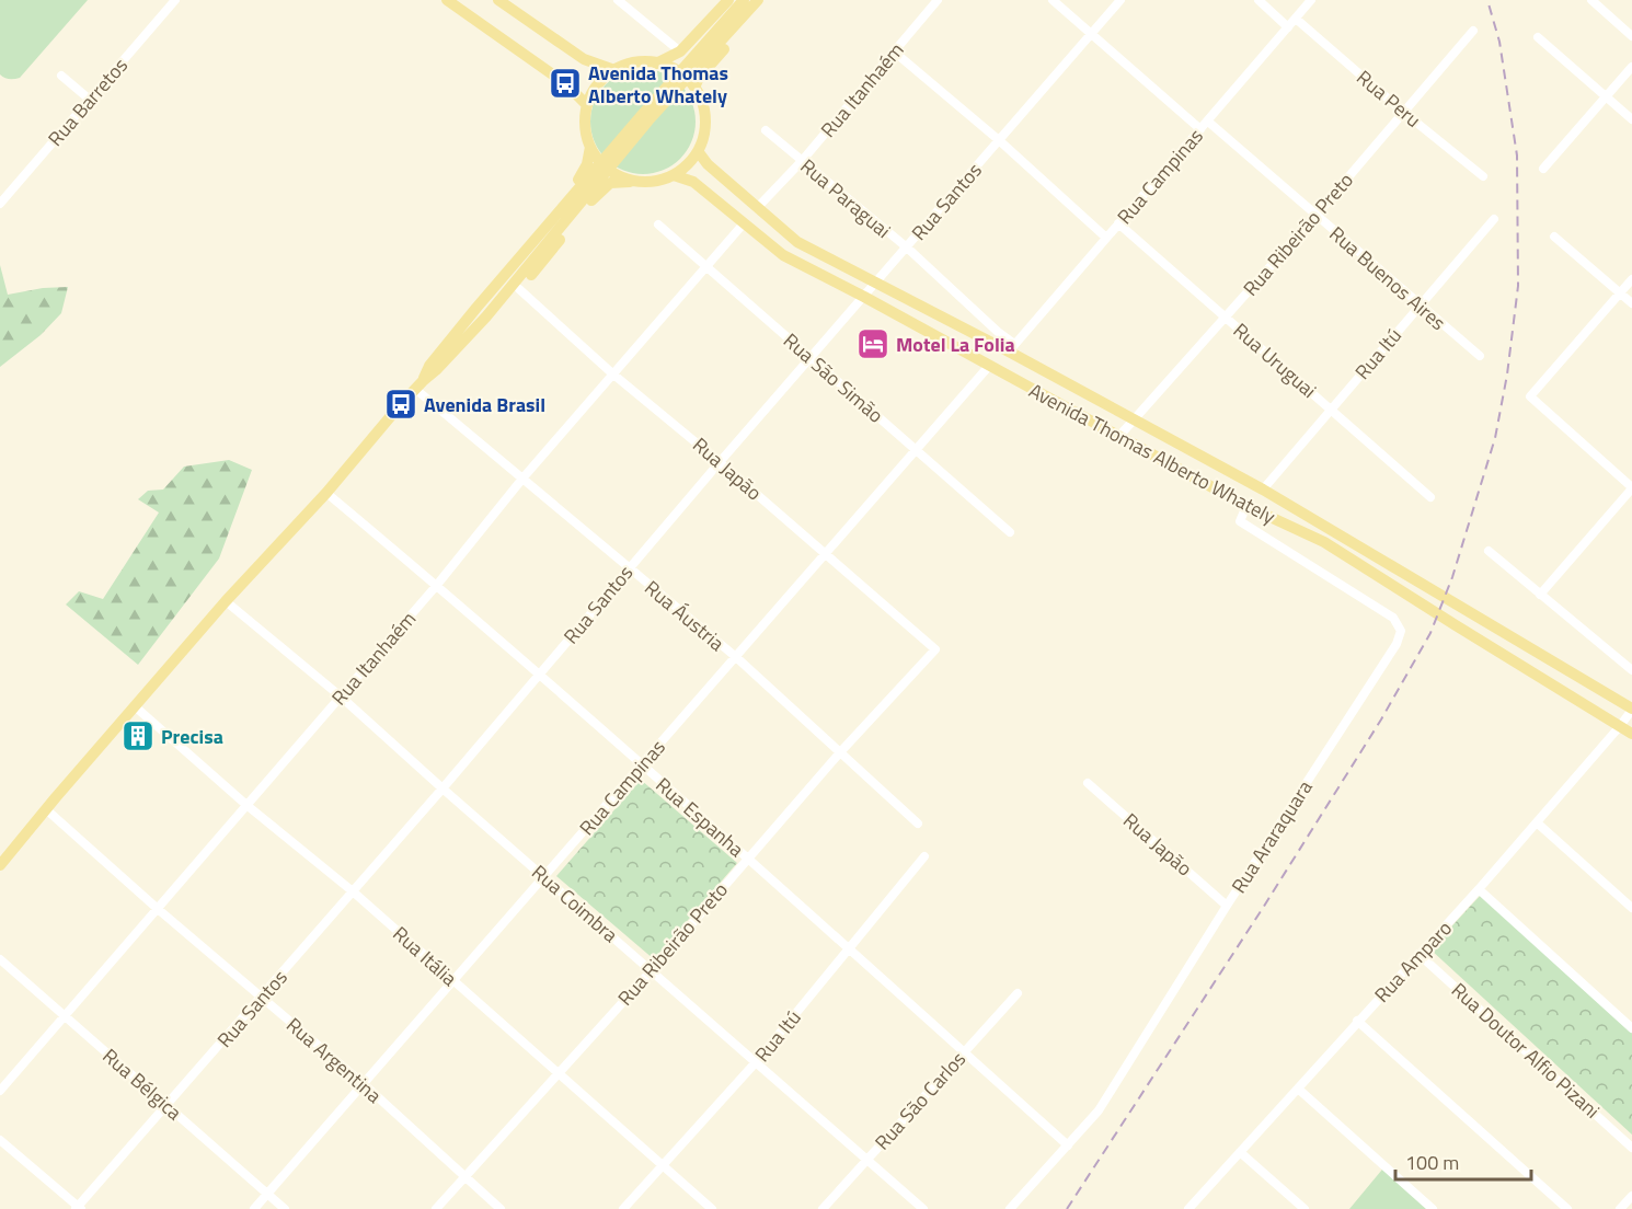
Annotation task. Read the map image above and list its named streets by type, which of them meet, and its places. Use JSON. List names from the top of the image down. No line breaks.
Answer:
{"streets":{"main road":["Avenida Thomas Alberto Whately"],"street":["Rua Itanhaém","Rua Peru","Rua Barretos","Rua Campinas","Rua Paraguai","Rua Santos","Rua Ribeirão Preto","Rua Buenos Aires","Rua Itú","Rua Uruguai","Rua São Simão","Rua Japão","Rua Áustria","Rua Espanha","Rua Araraquara","Rua Coimbra","Rua Itália","Rua Amparo","Rua Doutor Alfio Pizani","Rua Argentina","Rua Bélgica","Rua São Carlos"]},"crossings":[["Rua Itanhaém","Rua Paraguai"],["Rua Itanhaém","Rua São Simão"],["Rua Itanhaém","Avenida Thomas Alberto Whately"],["Rua Itanhaém","Rua Japão"],["Rua Itanhaém","Rua Áustria"],["Rua Itanhaém","Rua Espanha"],["Rua Itanhaém","Rua Coimbra"],["Rua Itanhaém","Rua Itália"],["Rua Itanhaém","Rua Argentina"],["Rua Itanhaém","Rua Bélgica"],["Rua Peru","Rua Campinas"],["Rua Peru","Rua Ribeirão Preto"],["Rua Campinas","Rua Paraguai"],["Rua Campinas","Rua Buenos Aires"],["Rua Campinas","Rua Uruguai"],["Rua Campinas","Rua São Simão"],["Rua Campinas","Avenida Thomas Alberto Whately"],["Rua Campinas","Rua Japão"],["Rua Campinas","Rua Áustria"],["Rua Campinas","Rua Espanha"],["Rua Campinas","Rua Coimbra"],["Rua Campinas","Rua Itália"],["Rua Campinas","Rua Argentina"],["Rua Campinas","Rua Bélgica"],["Rua Paraguai","Rua Santos"],["Rua Paraguai","Avenida Thomas Alberto Whately"],["Rua Santos","Rua Buenos Aires"],["Rua Santos","Rua São Simão"],["Rua Santos","Avenida Thomas Alberto Whately"],["Rua Santos","Rua Japão"],["Rua Santos","Rua Áustria"],["Rua Santos","Rua Espanha"],["Rua Santos","Rua Coimbra"],["Rua Santos","Rua Itália"],["Rua Santos","Rua Argentina"],["Rua Santos","Rua Bélgica"],["Rua Ribeirão Preto","Rua Buenos Aires"],["Rua Ribeirão Preto","Rua Uruguai"],["Rua Ribeirão Preto","Avenida Thomas Alberto Whately"],["Rua Ribeirão Preto","Rua Japão"],["Rua Ribeirão Preto","Rua Áustria"],["Rua Ribeirão Preto","Rua Espanha"],["Rua Ribeirão Preto","Rua Coimbra"],["Rua Ribeirão Preto","Rua Itália"],["Rua Ribeirão Preto","Rua Argentina"],["Rua Buenos Aires","Rua Itú"],["Rua Itú","Rua Uruguai"],["Rua Itú","Avenida Thomas Alberto Whately"],["Rua Itú","Rua Espanha"],["Rua Itú","Rua Coimbra"],["Rua Itú","Rua Itália"],["Avenida Thomas Alberto Whately","Rua Araraquara"],["Avenida Thomas Alberto Whately","Rua Amparo"],["Rua Japão","Rua Araraquara"],["Rua Espanha","Rua Araraquara"],["Rua Espanha","Rua São Carlos"],["Rua Coimbra","Rua São Carlos"],["Rua Amparo","Rua Doutor Alfio Pizani"]],"places":{"bus stop":["Avenida Thomas Alberto Whately","Avenida Brasil"],"hotel":["Motel La Folia"],"building":["Precisa"]},"scale_bar":"100 m"}
